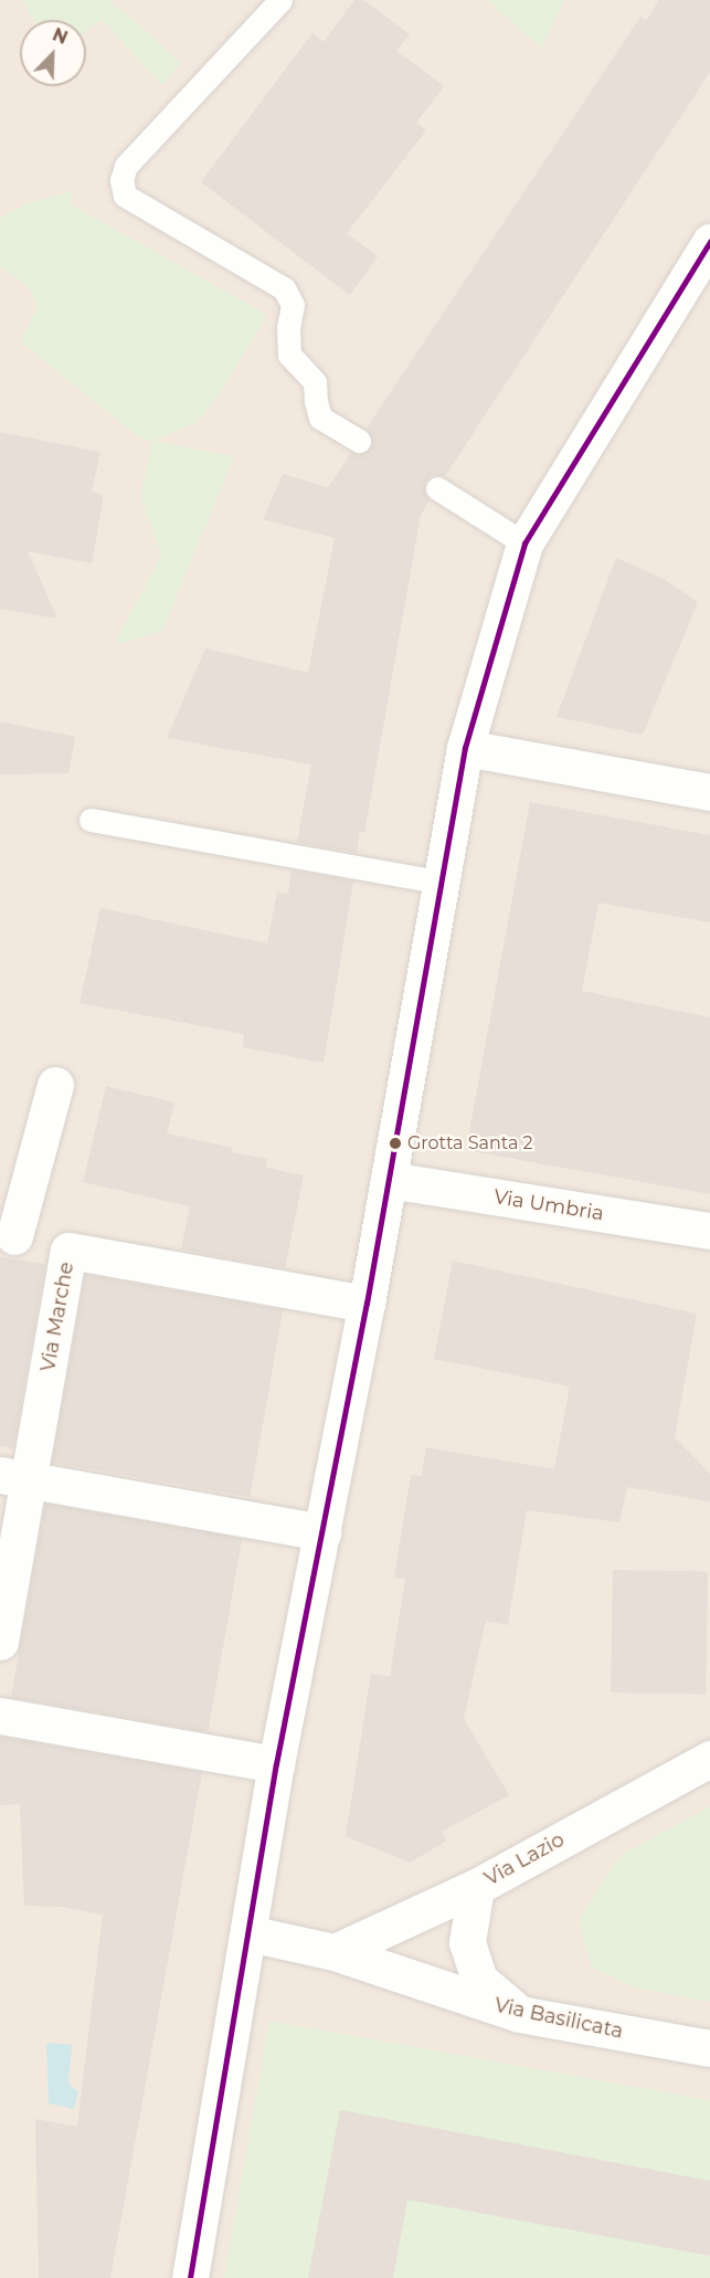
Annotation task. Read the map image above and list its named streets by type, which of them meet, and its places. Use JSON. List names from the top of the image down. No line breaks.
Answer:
{"streets":{"street":["Via Umbria","Via Marche","Via Lazio","Via Basilicata"]},"crossings":[["Via Lazio","Via Basilicata"]],"places":["Grotta Santa 2"],"north":"top right"}
